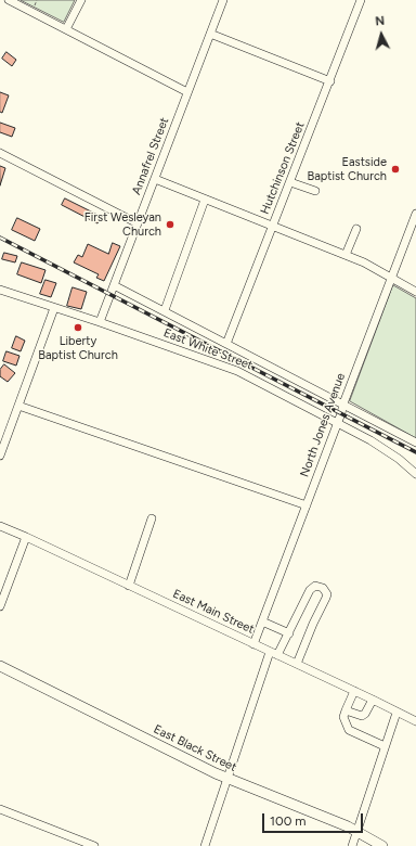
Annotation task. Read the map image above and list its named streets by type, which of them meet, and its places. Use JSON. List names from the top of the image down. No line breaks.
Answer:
{"streets":{"main road":["East Black Street"],"street":["Annafrel Street","Hutchinson Street","East White Street","North Jones Avenue","East Main Street"]},"crossings":[["Annafrel Street","East White Street"],["East White Street","North Jones Avenue"],["North Jones Avenue","East Main Street"]],"places":["Eastside Baptist Church","First Wesleyan Church","Liberty Baptist Church"],"scale_bar":"100 m","north":"top"}
